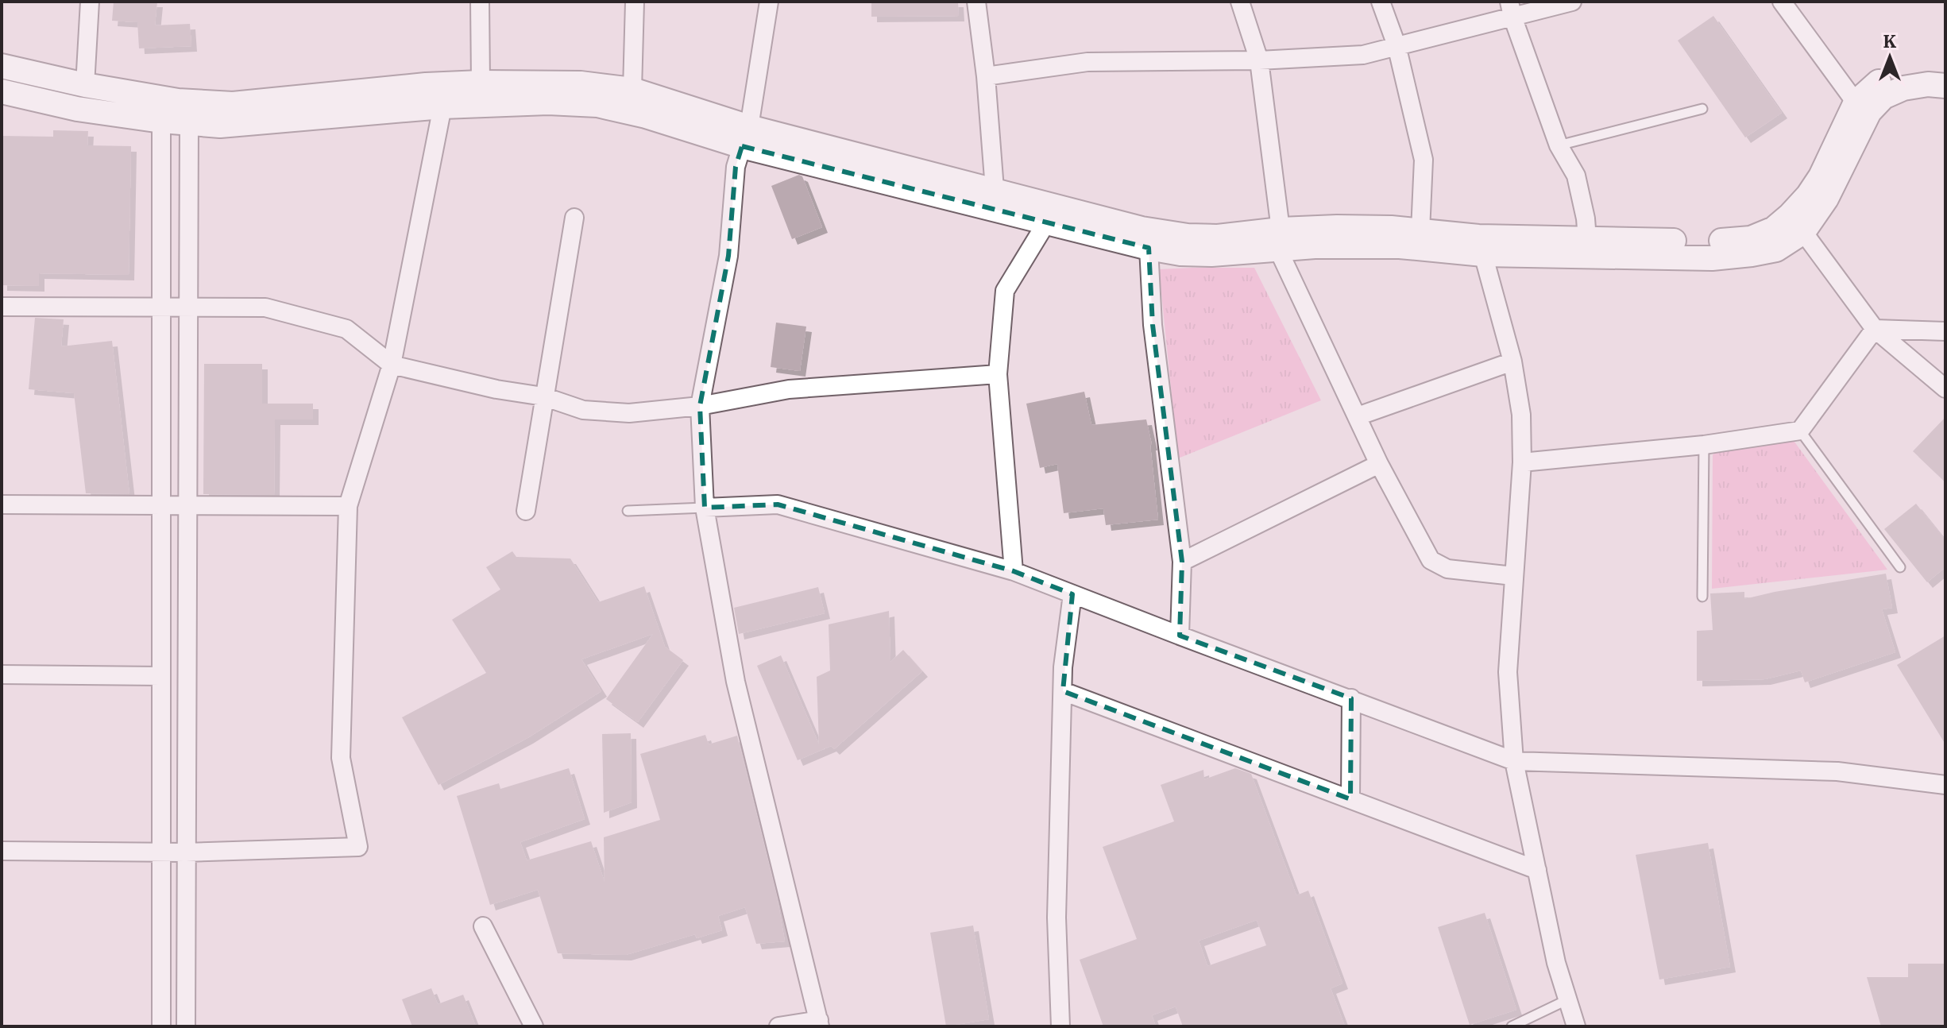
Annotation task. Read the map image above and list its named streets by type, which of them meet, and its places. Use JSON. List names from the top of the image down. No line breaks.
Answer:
{"north":"top"}
